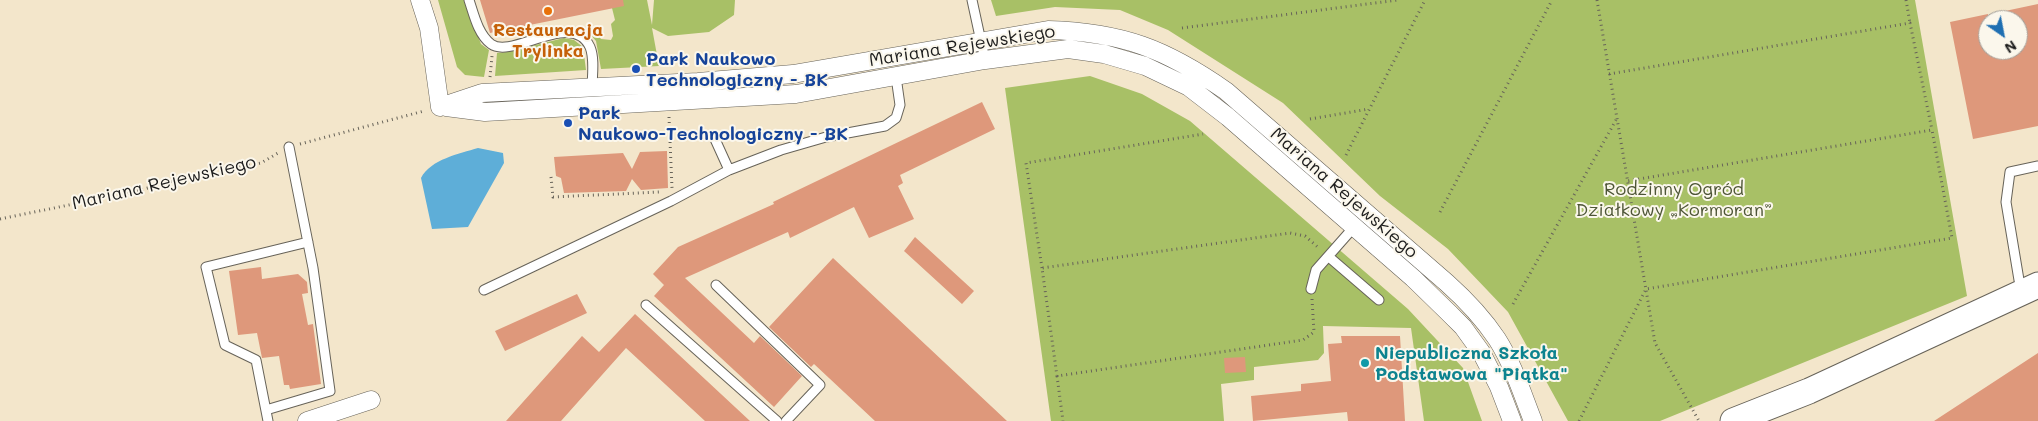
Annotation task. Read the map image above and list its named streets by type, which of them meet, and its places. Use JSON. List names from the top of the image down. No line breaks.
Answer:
{"streets":{"street":["Mariana Rejewskiego"]},"parks":["Rodzinny Ogród Działkowy „Kormoran”"],"places":["Restauracja Trylinka","Park Naukowo Technologiczny - BK","Park Naukowo-Technologiczny - BK","Niepubliczna Szkoła Podstawowa \"Piątka\""],"north":"bottom right"}
